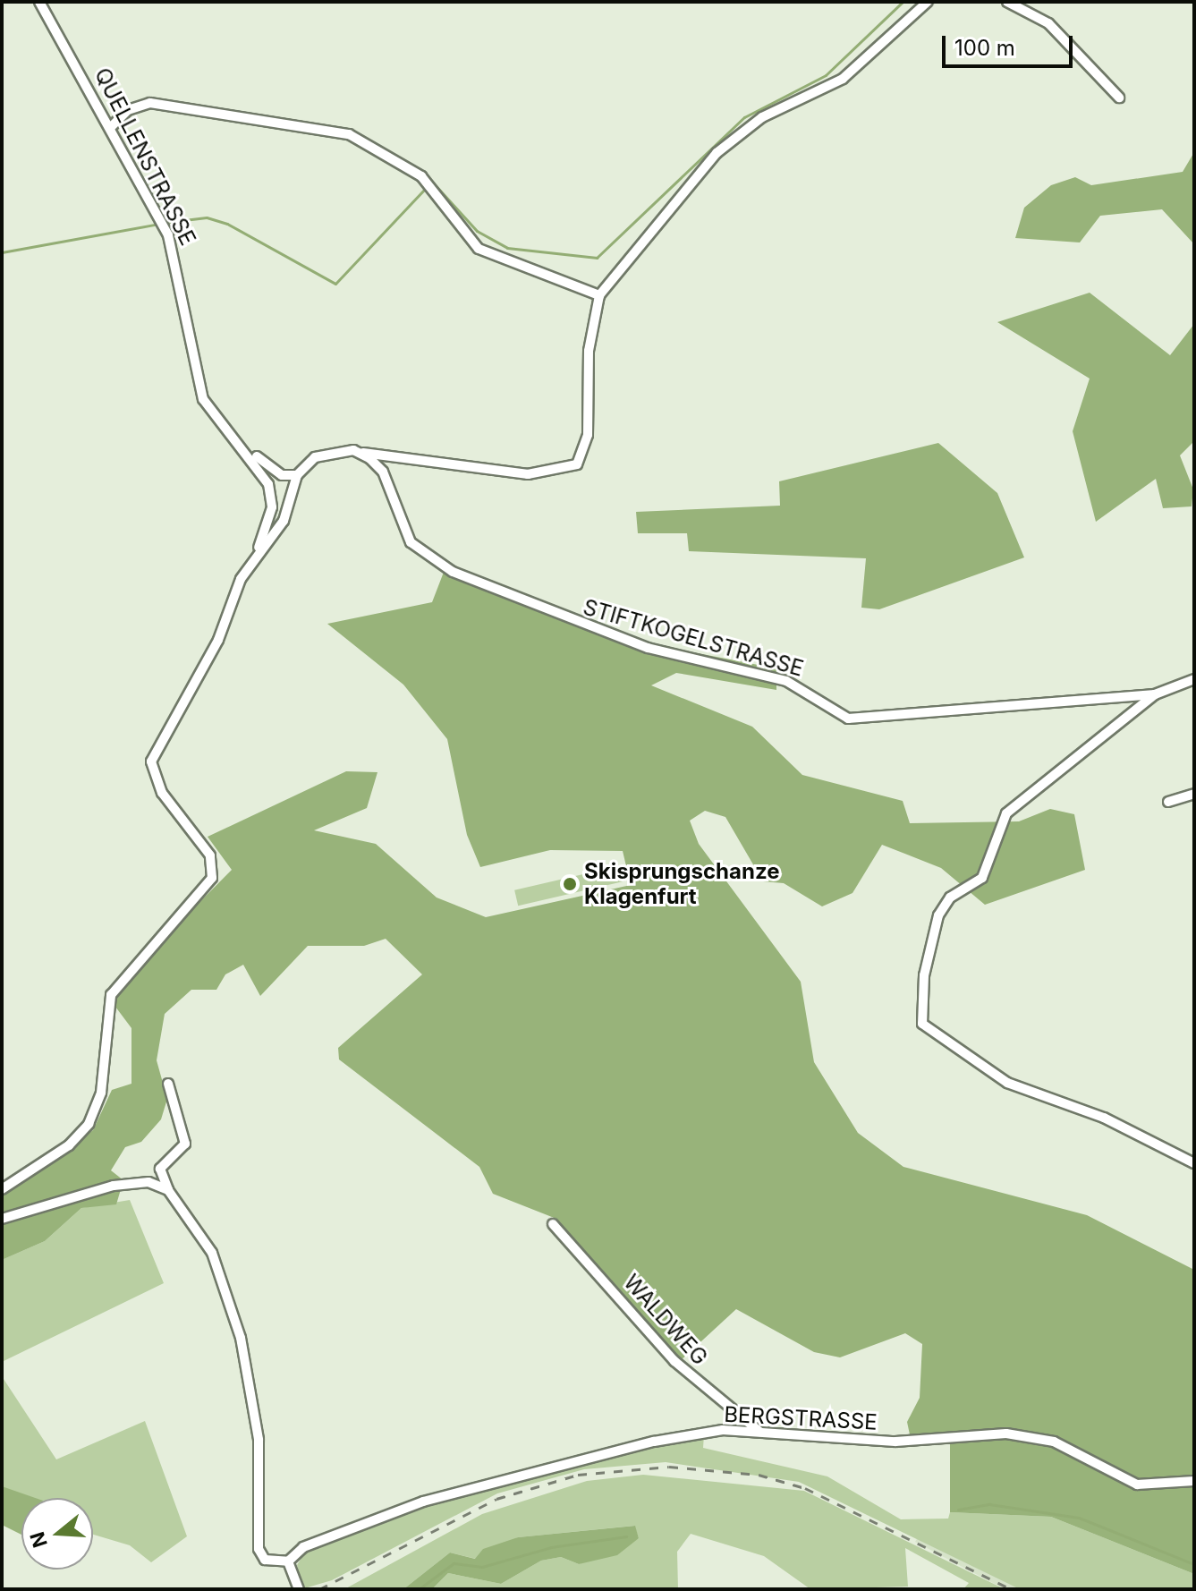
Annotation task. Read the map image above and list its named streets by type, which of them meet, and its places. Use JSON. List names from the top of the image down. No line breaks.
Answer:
{"streets":{"street":["QUELLENSTRASSE","STIFTKOGELSTRASSE","WALDWEG","BERGSTRASSE"]},"crossings":[["WALDWEG","BERGSTRASSE"]],"places":["Skisprungschanze Klagenfurt"],"scale_bar":"100 m","north":"left"}
